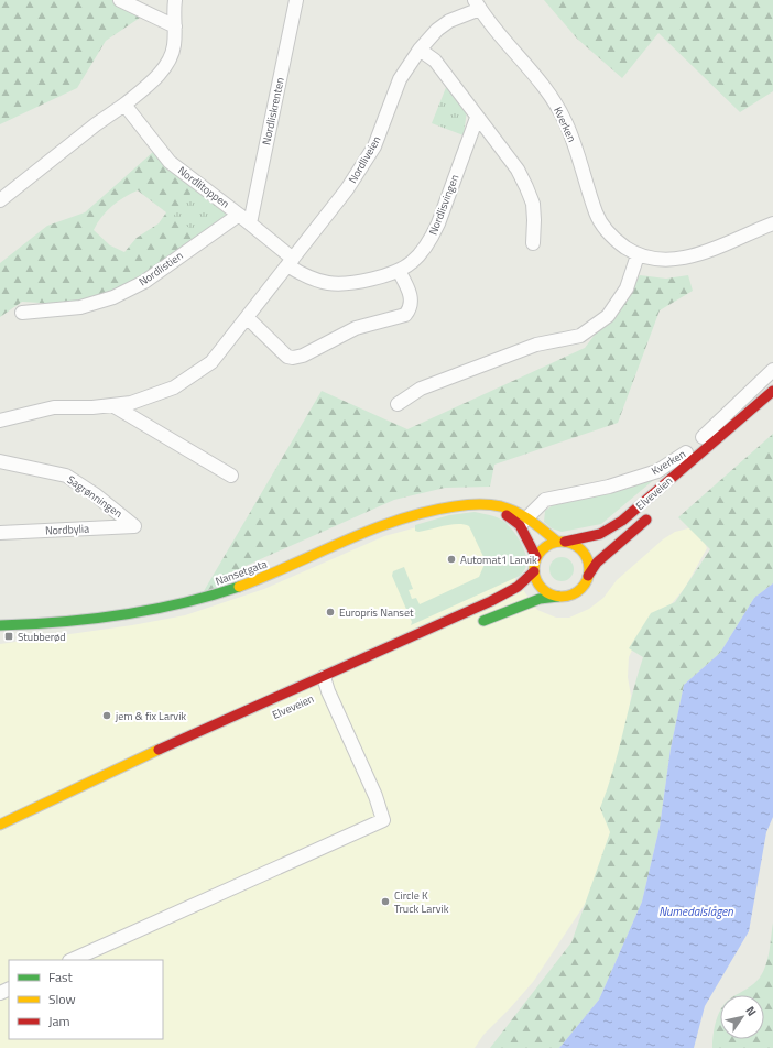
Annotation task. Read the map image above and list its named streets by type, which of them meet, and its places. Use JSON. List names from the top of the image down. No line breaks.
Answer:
{"streets":{"main road":["Elveveien","Nansetgata"],"street":["Nordliskrenten","Kverken","Nordliveien","Nordlitoppen","Nordlisvingen","Nordlistien","Sagrønningen","Nordbylia"]},"crossings":[["Nordliskrenten","Nordlitoppen"],["Kverken","Nordliveien"],["Kverken","Nansetgata"],["Nordliveien","Nordlitoppen"],["Nordliveien","Nordlisvingen"],["Nordlitoppen","Nordlisvingen"],["Nordlitoppen","Nordlistien"],["Elveveien","Nansetgata"],["Sagrønningen","Nordbylia"]],"water":["Numedalslågen"],"places":{"other":["Automat1 Larvik","Europris Nanset","jem & fix Larvik","Circle K Truck Larvik"],"transit":["Stubberød"]},"legend":["Fast","Slow","Jam"],"north":"top right"}
